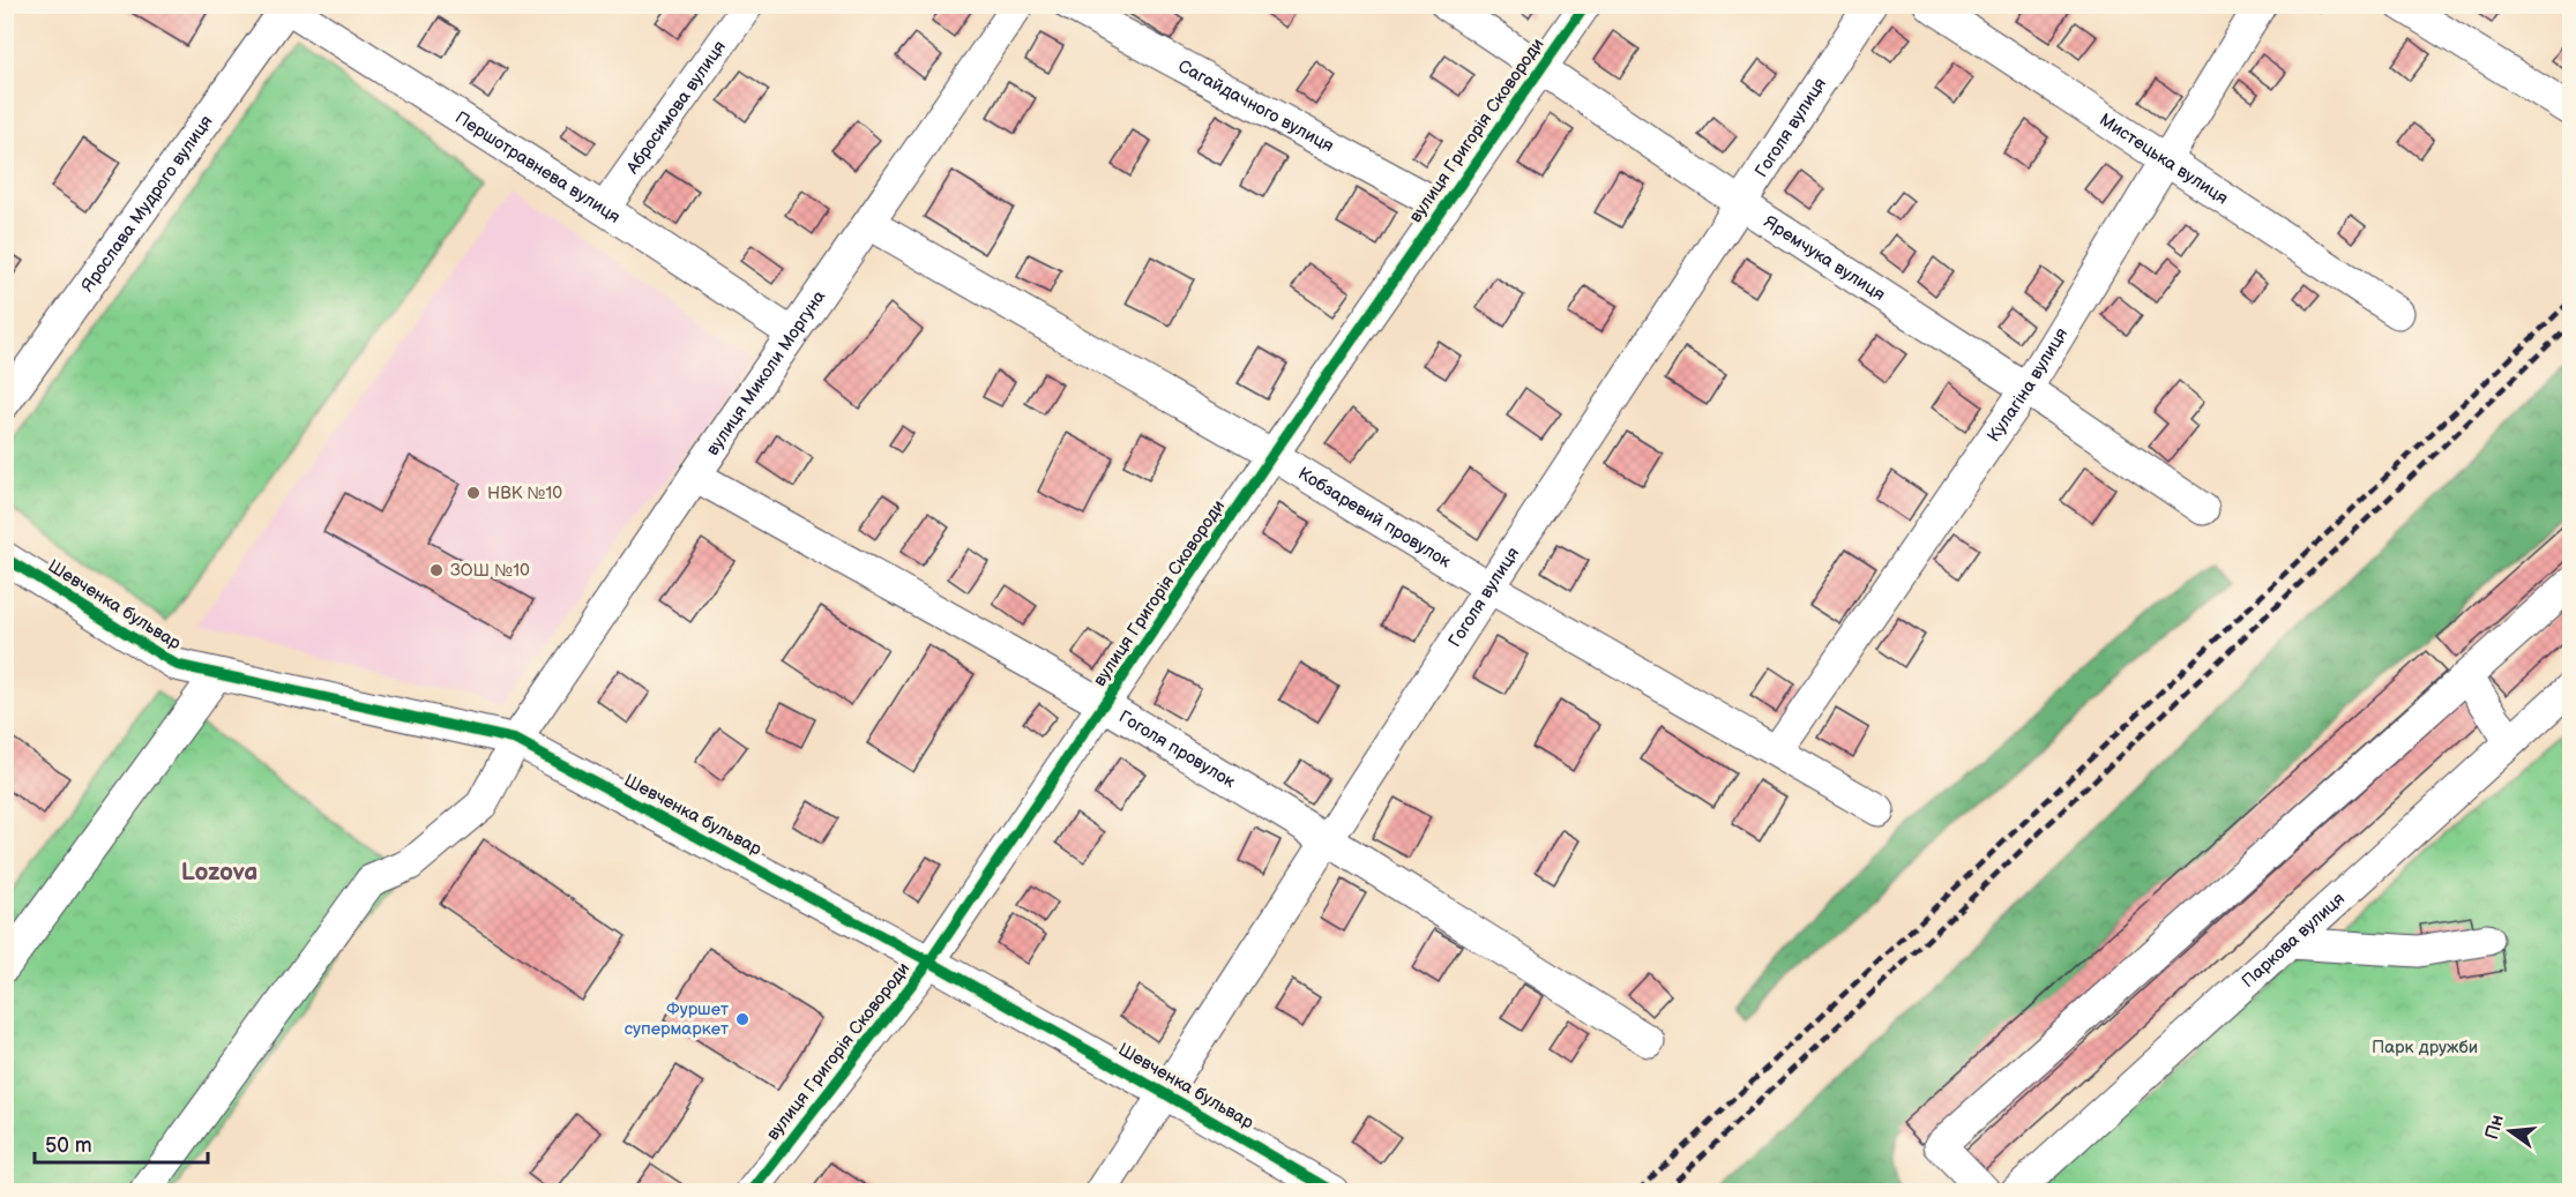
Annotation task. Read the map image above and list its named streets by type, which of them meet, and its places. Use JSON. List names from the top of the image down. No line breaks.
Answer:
{"streets":{"street":["Сагайдачного вулиця","Абросимова вулиця","Гоголя вулиця","вулиця Григорія Сковороди","Мистецька вулиця","Першотравнева вулиця","Ярослава Мудрого вулиця","Яремчука вулиця","вулиця Миколи Моргуна","Кулагіна вулиця","Кобзаревий провулок","Шевченка бульвар","Гоголя провулок","Паркова вулиця"]},"crossings":[["Сагайдачного вулиця","вулиця Григорія Сковороди"],["Абросимова вулиця","Першотравнева вулиця"],["Гоголя вулиця","Яремчука вулиця"],["Гоголя вулиця","Кобзаревий провулок"],["Гоголя вулиця","Шевченка бульвар"],["Гоголя вулиця","Гоголя провулок"],["вулиця Григорія Сковороди","Яремчука вулиця"],["вулиця Григорія Сковороди","Кобзаревий провулок"],["вулиця Григорія Сковороди","Шевченка бульвар"],["вулиця Григорія Сковороди","Гоголя провулок"],["Мистецька вулиця","Кулагіна вулиця"],["Першотравнева вулиця","Ярослава Мудрого вулиця"],["Першотравнева вулиця","вулиця Миколи Моргуна"],["Яремчука вулиця","Кулагіна вулиця"],["вулиця Миколи Моргуна","Кобзаревий провулок"],["вулиця Миколи Моргуна","Шевченка бульвар"],["вулиця Миколи Моргуна","Гоголя провулок"],["Кулагіна вулиця","Кобзаревий провулок"]],"districts":["Lozova"],"parks":["Парк дружби"],"places":["НВК №10","ЗОШ №10","Фуршет супермаркет"],"scale_bar":"50 m","north":"left"}
